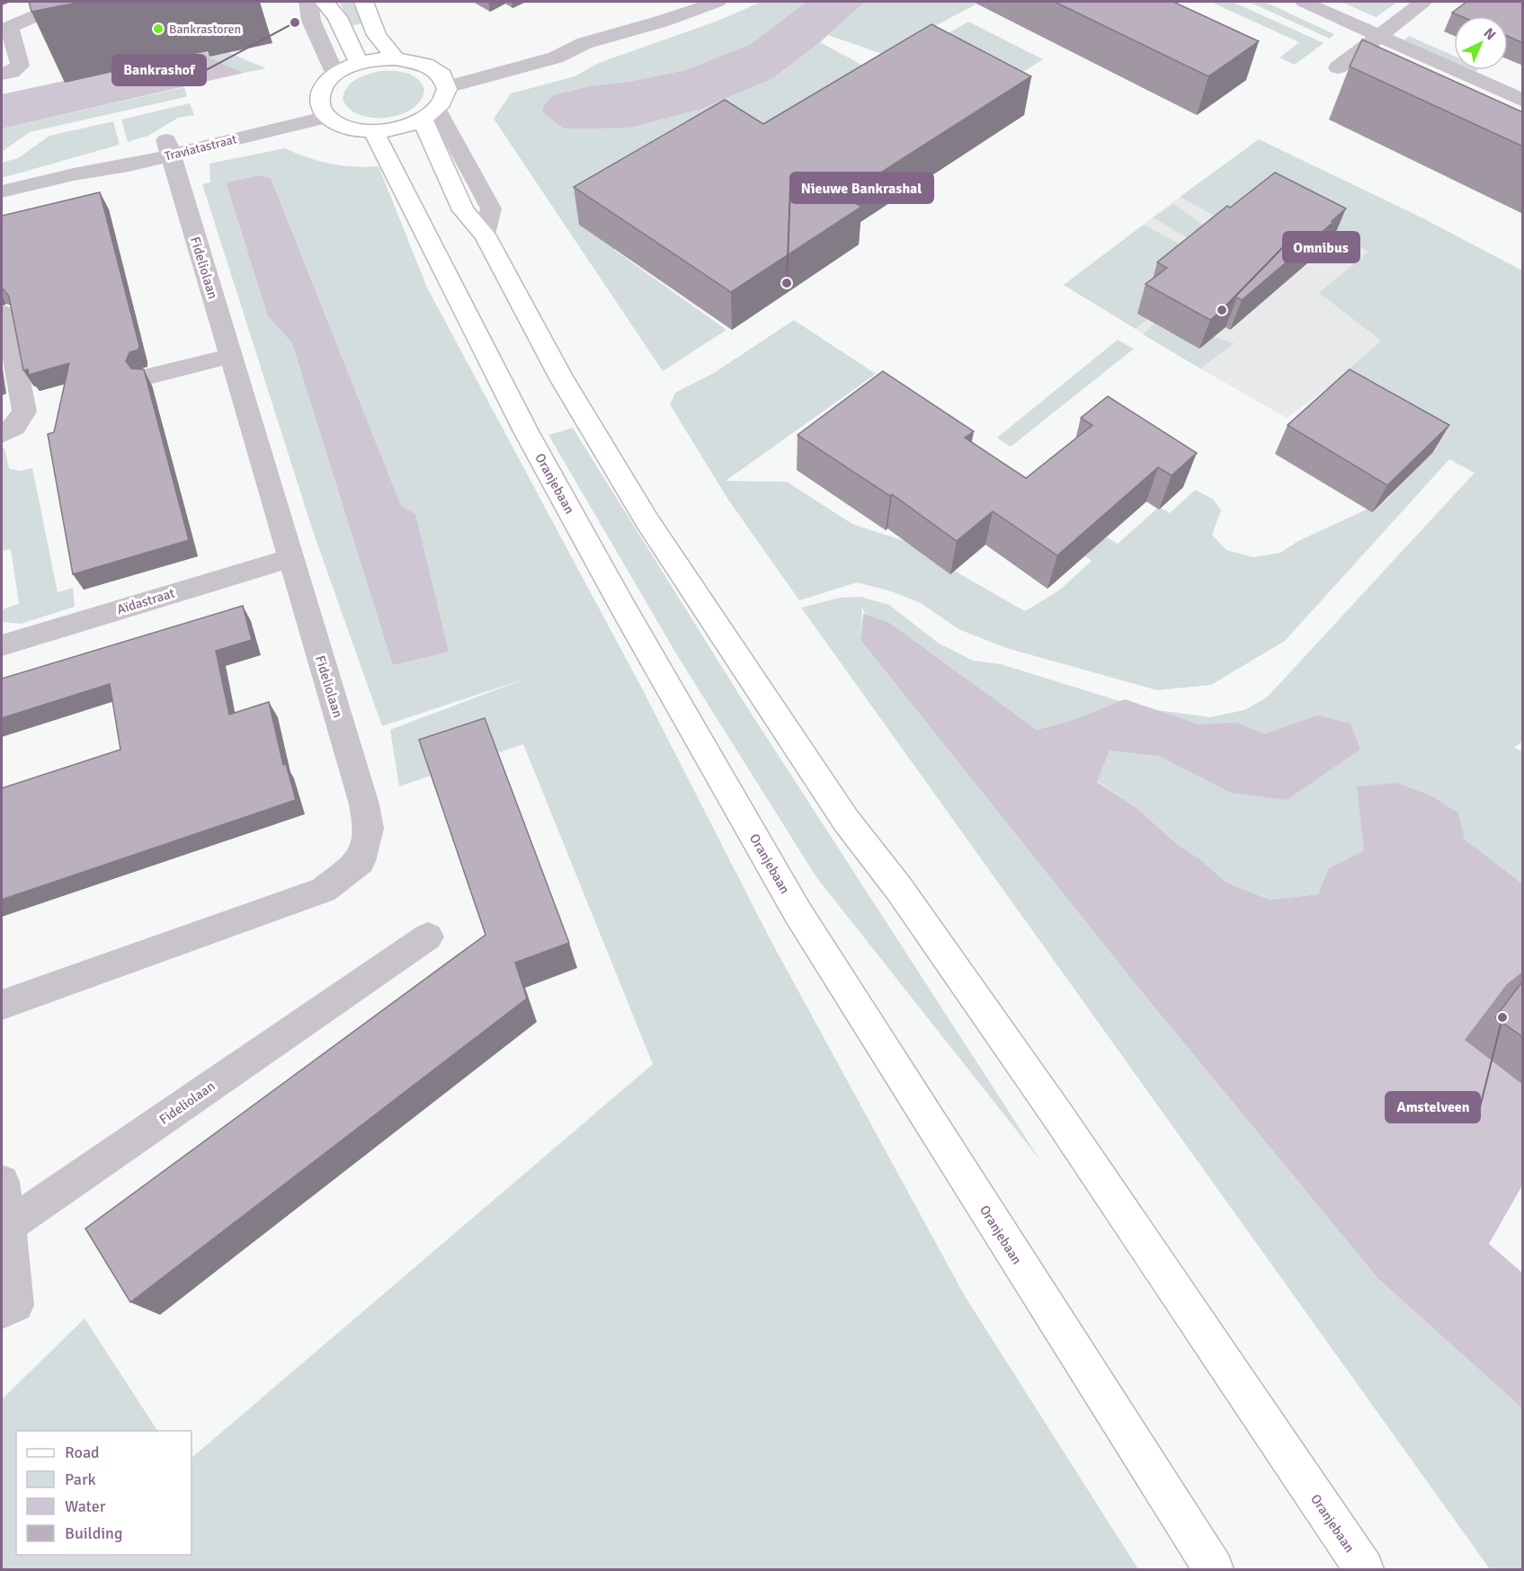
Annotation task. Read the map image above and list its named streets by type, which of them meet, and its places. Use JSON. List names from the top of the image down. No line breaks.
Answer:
{"streets":{"main road":["Oranjebaan"],"street":["Traviatastraat","Fideliolaan","Aïdastraat"]},"crossings":[["Traviatastraat","Fideliolaan"],["Traviatastraat","Oranjebaan"],["Fideliolaan","Aïdastraat"]],"places":["Bankrashof","Bankrastoren","Nieuwe Bankrashal","Omnibus","Amstelveen"],"legend":["Road","Park","Water","Building"],"north":"top right"}
